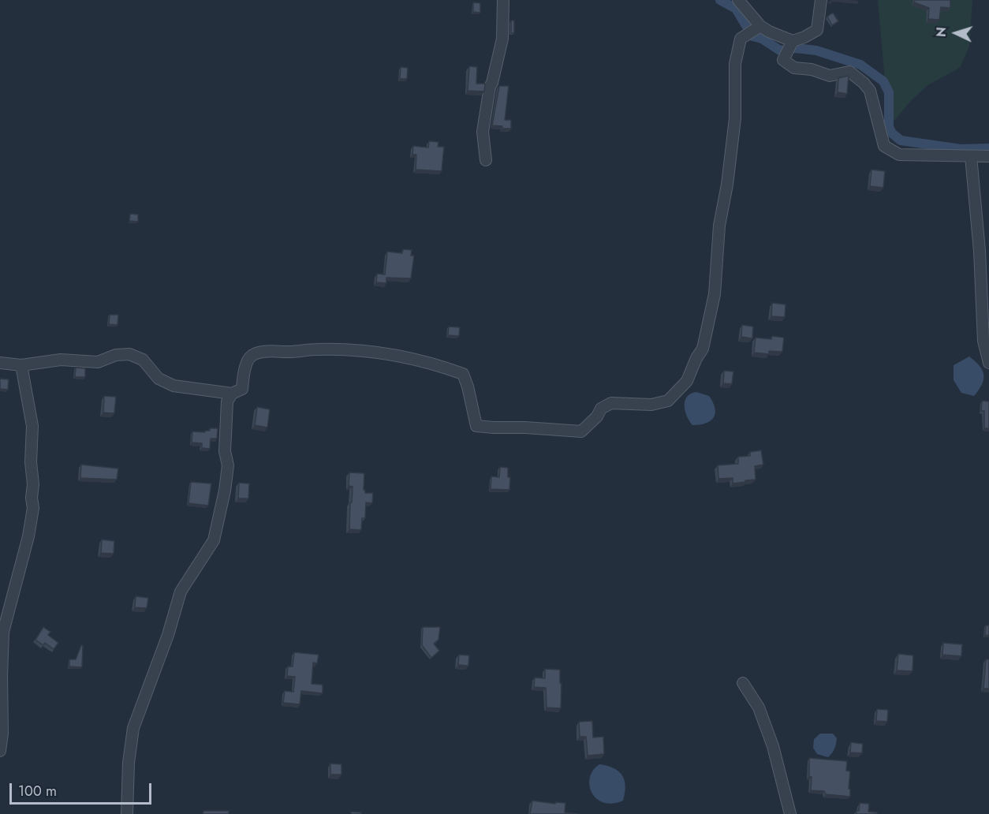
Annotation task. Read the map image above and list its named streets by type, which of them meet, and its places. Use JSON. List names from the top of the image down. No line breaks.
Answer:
{"scale_bar":"100 m","north":"left"}
